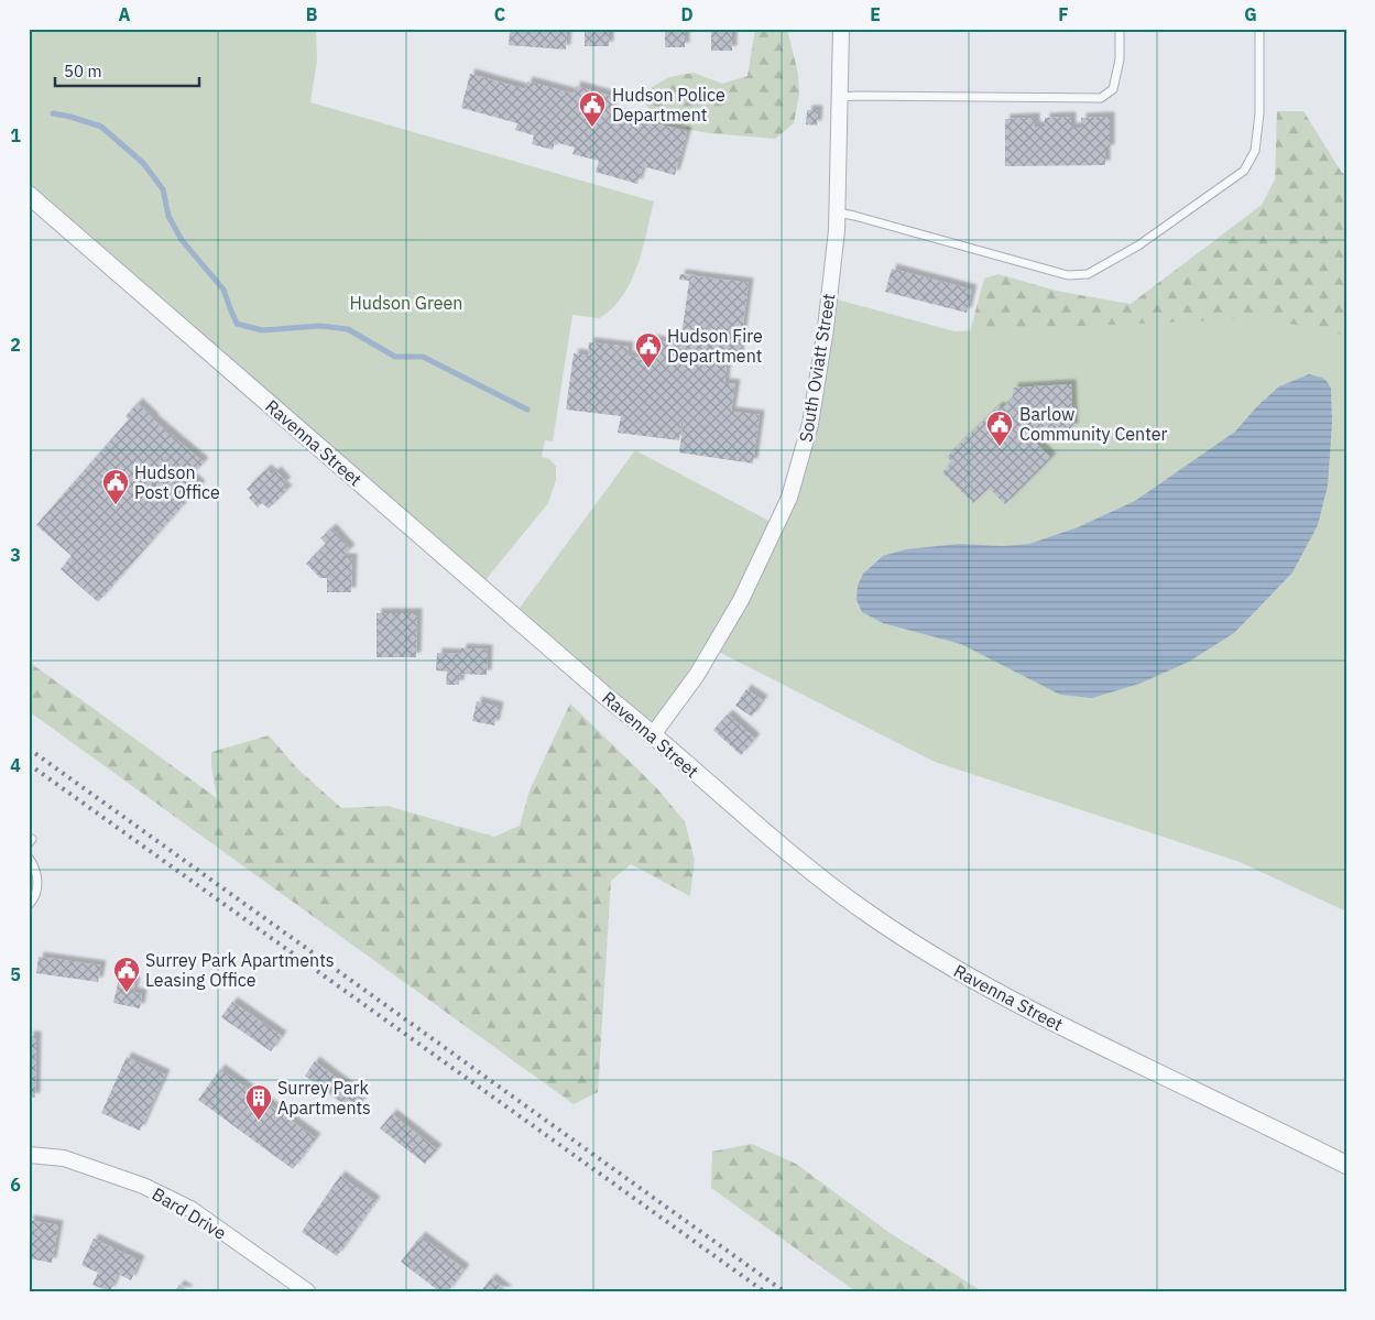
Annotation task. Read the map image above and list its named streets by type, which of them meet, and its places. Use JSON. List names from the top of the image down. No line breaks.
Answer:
{"streets":{"street":["South Oviatt Street","Ravenna Street","Bard Drive"]},"crossings":[["South Oviatt Street","Ravenna Street"]],"parks":["Hudson Green"],"places":{"public building":["Hudson Police Department","Hudson Fire Department","Barlow Community Center","Hudson Post Office","Surrey Park Apartments Leasing Office"],"building":["Surrey Park Apartments"]},"scale_bar":"50 m","grid":{"columns":["A","B","C","D","E","F","G"],"rows":["1","2","3","4","5","6"]}}
